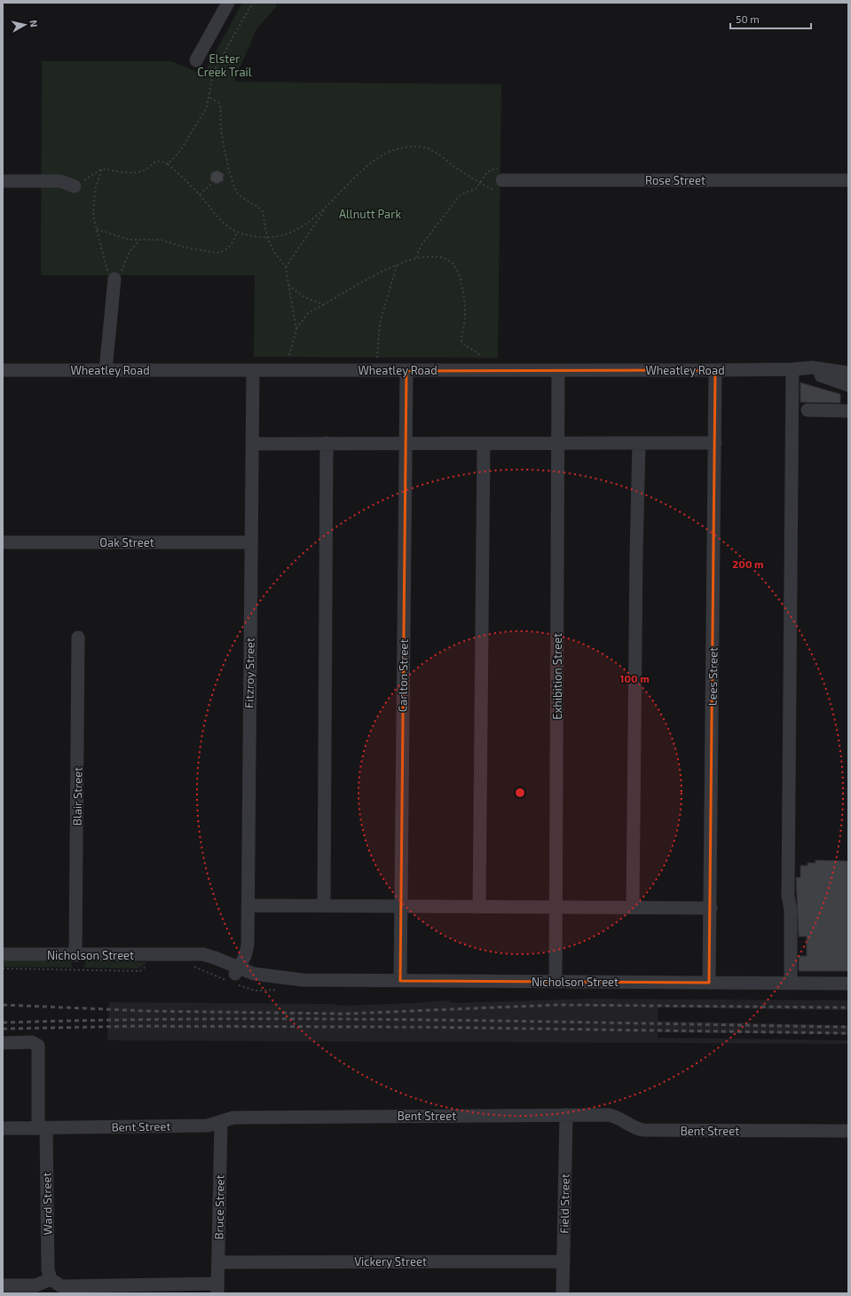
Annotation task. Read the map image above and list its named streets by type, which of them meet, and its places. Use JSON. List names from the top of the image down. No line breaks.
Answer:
{"streets":{"street":["Rose Street","Wheatley Road","Oak Street","Fitzroy Street","Carlton Street","Exhibition Street","Lees Street","Blair Street","Nicholson Street","Bent Street","Ward Street","Field Street","Bruce Street","Vickery Street"]},"crossings":[["Wheatley Road","Fitzroy Street"],["Wheatley Road","Carlton Street"],["Wheatley Road","Exhibition Street"],["Wheatley Road","Lees Street"],["Oak Street","Fitzroy Street"],["Fitzroy Street","Nicholson Street"],["Carlton Street","Nicholson Street"],["Exhibition Street","Nicholson Street"],["Lees Street","Nicholson Street"],["Blair Street","Nicholson Street"],["Bent Street","Ward Street"],["Bent Street","Field Street"],["Bent Street","Bruce Street"],["Field Street","Vickery Street"],["Bruce Street","Vickery Street"]],"parks":["Elster Creek Trail","Allnutt Park"],"scale_bar":"50 m","north":"right","rings":["200 m","100 m"]}
